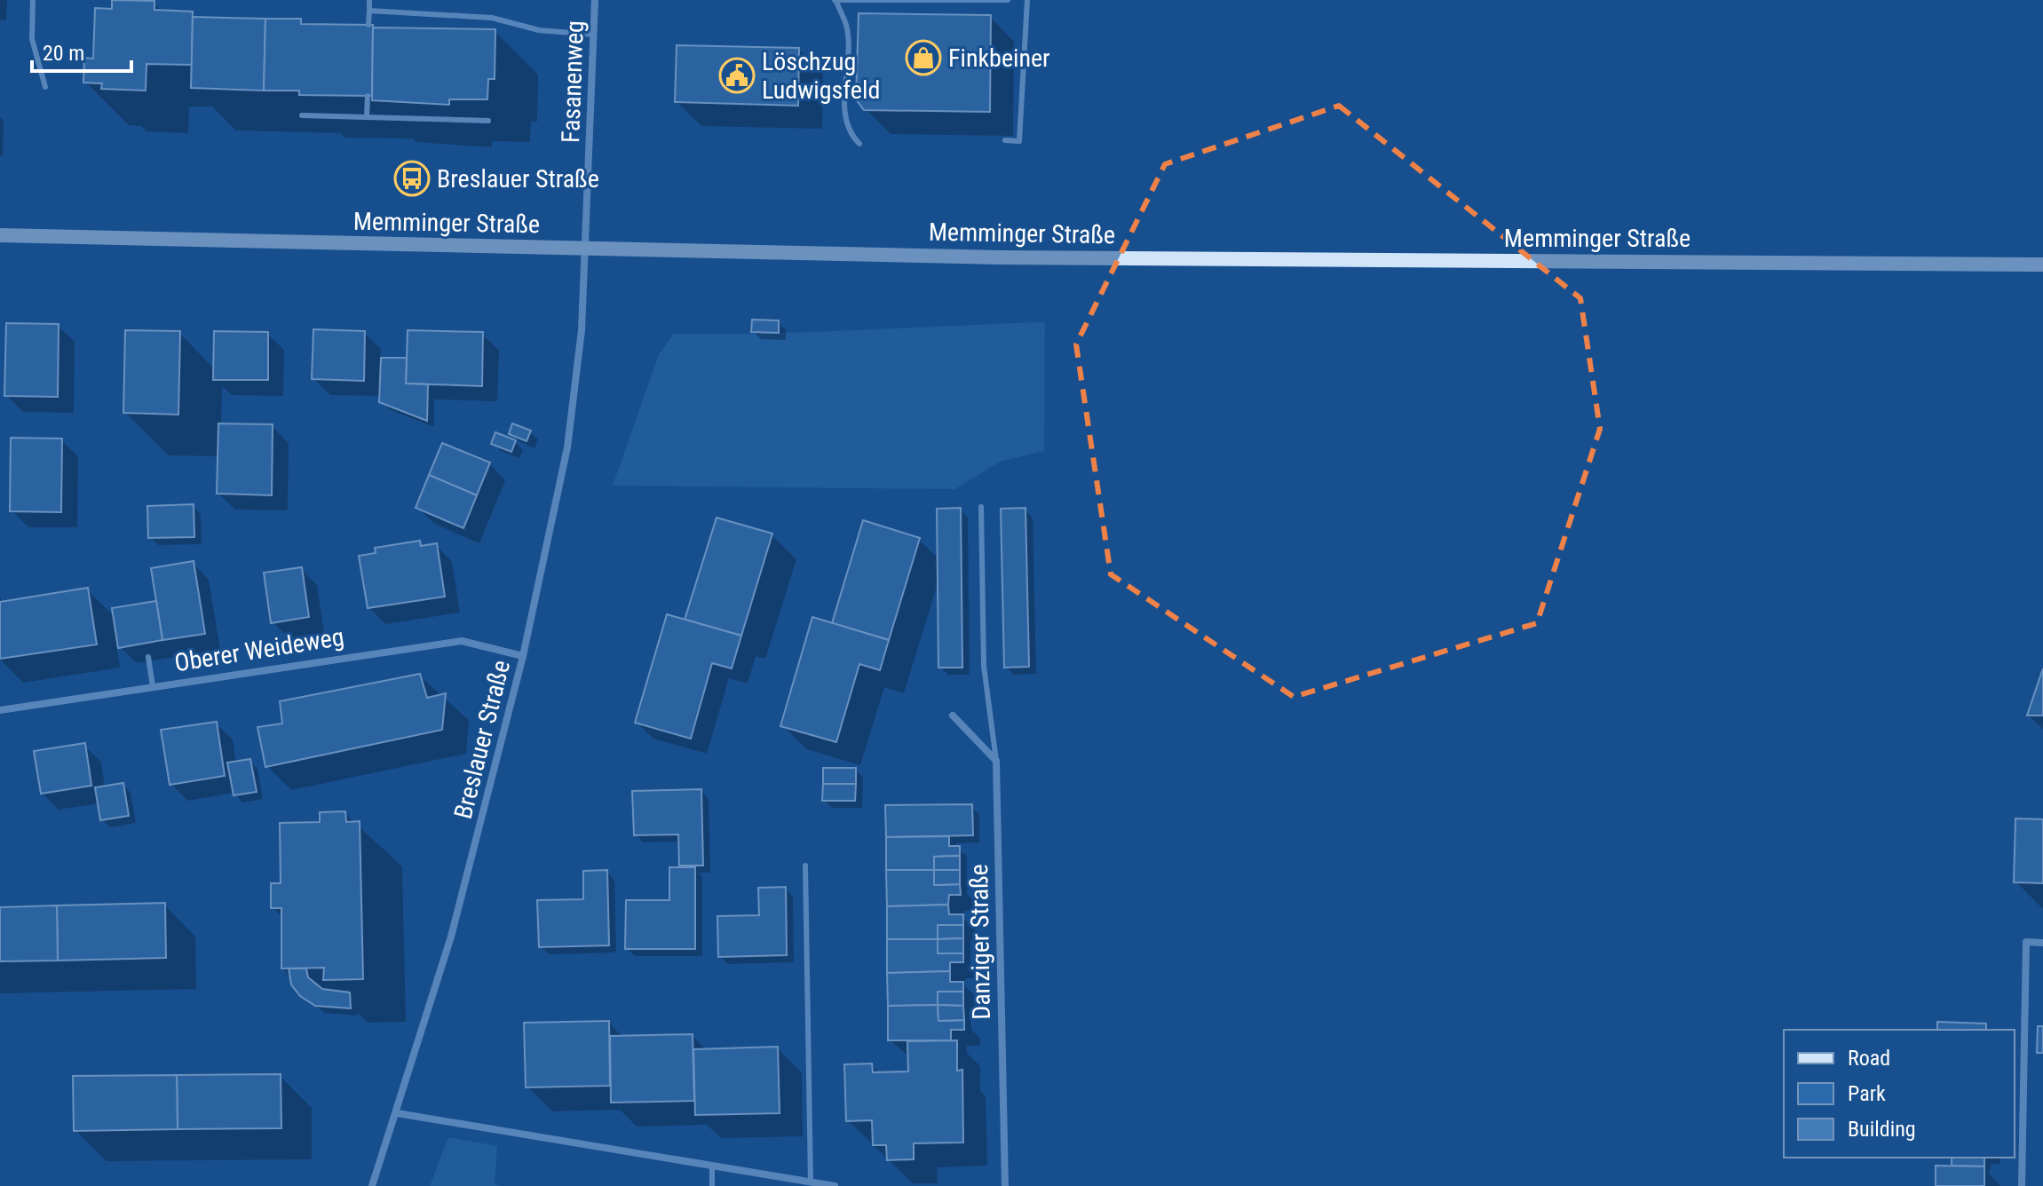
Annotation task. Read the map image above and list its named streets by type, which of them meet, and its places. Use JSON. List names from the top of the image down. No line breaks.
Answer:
{"streets":{"main road":["Memminger Straße"],"street":["Fasanenweg","Oberer Weideweg","Breslauer Straße","Danziger Straße"]},"crossings":[["Fasanenweg","Memminger Straße"],["Fasanenweg","Breslauer Straße"],["Memminger Straße","Breslauer Straße"],["Oberer Weideweg","Breslauer Straße"]],"places":{"shop":["Finkbeiner"],"public building":["Löschzug Ludwigsfeld"],"bus stop":["Breslauer Straße"]},"legend":["Road","Park","Building"],"scale_bar":"20 m"}
